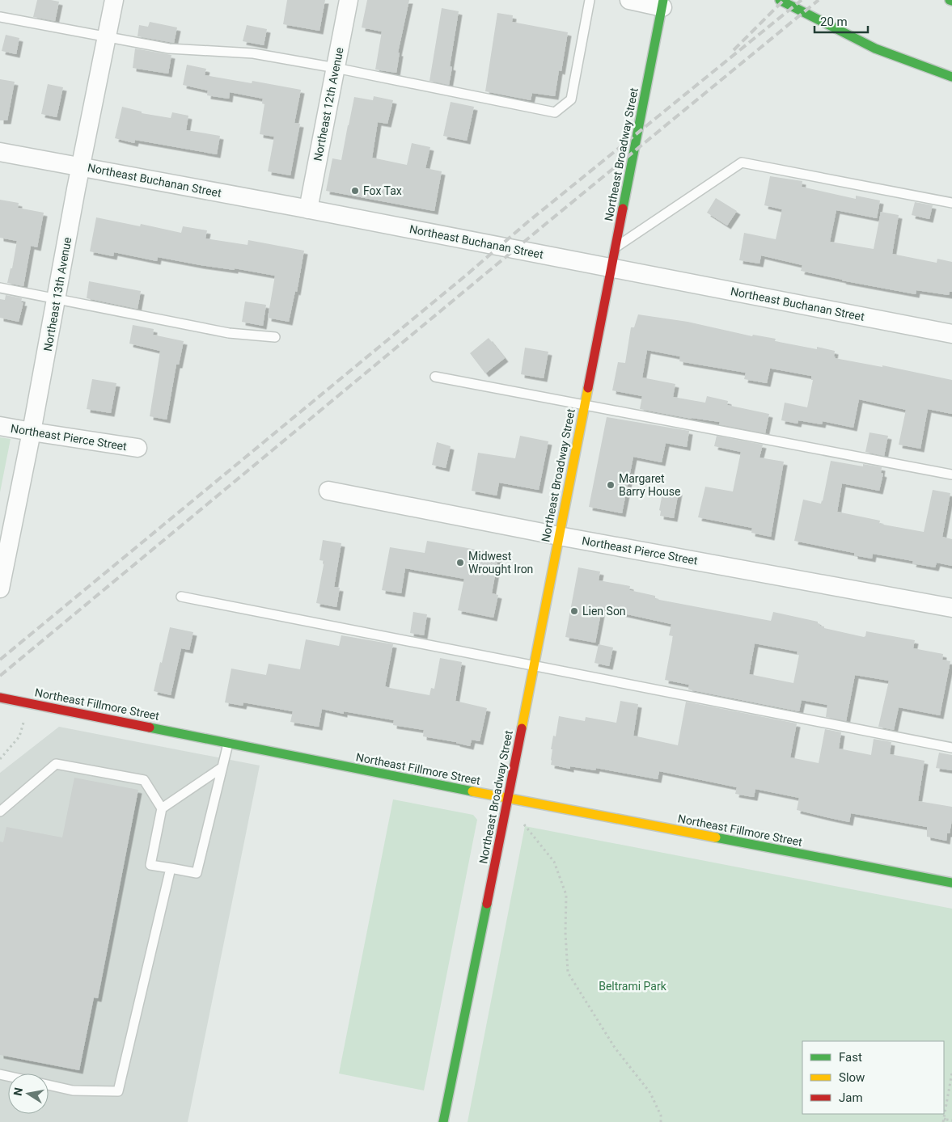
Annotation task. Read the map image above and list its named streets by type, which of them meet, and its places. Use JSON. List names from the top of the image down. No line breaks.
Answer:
{"streets":{"main road":["Northeast Broadway Street","Northeast Fillmore Street"],"street":["Northeast 12th Avenue","Northeast Buchanan Street","Northeast 13th Avenue","Northeast Pierce Street"]},"crossings":[["Northeast 12th Avenue","Northeast Buchanan Street"],["Northeast Broadway Street","Northeast Buchanan Street"],["Northeast Broadway Street","Northeast Pierce Street"],["Northeast Broadway Street","Northeast Fillmore Street"],["Northeast Buchanan Street","Northeast 13th Avenue"],["Northeast 13th Avenue","Northeast Pierce Street"]],"parks":["Beltrami Park"],"places":["Fox Tax","Margaret Barry House","Midwest Wrought Iron","Lien Son"],"legend":["Fast","Slow","Jam"],"scale_bar":"20 m","north":"left"}
